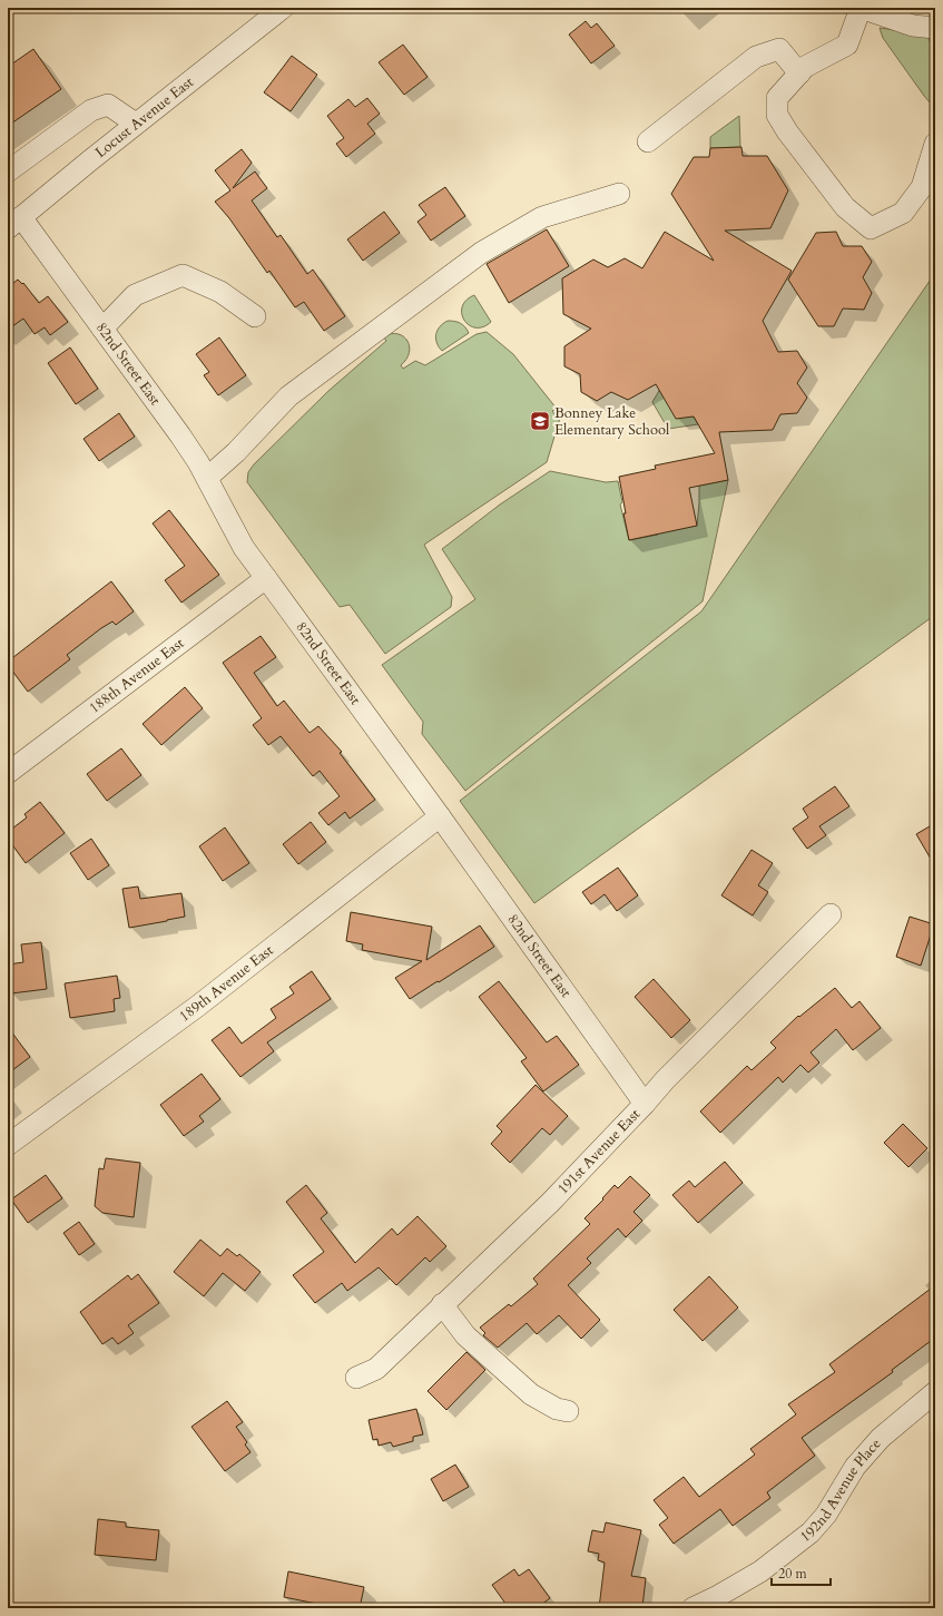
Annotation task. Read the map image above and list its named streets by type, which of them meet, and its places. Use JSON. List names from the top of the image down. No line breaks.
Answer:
{"streets":{"street":["Locust Avenue East","82nd Street East","188th Avenue East","189th Avenue East","191st Avenue East","192nd Avenue Place"]},"crossings":[["Locust Avenue East","82nd Street East"],["82nd Street East","188th Avenue East"],["82nd Street East","189th Avenue East"],["82nd Street East","191st Avenue East"]],"places":{"school or university":["Bonney Lake Elementary School"]},"scale_bar":"20 m"}
